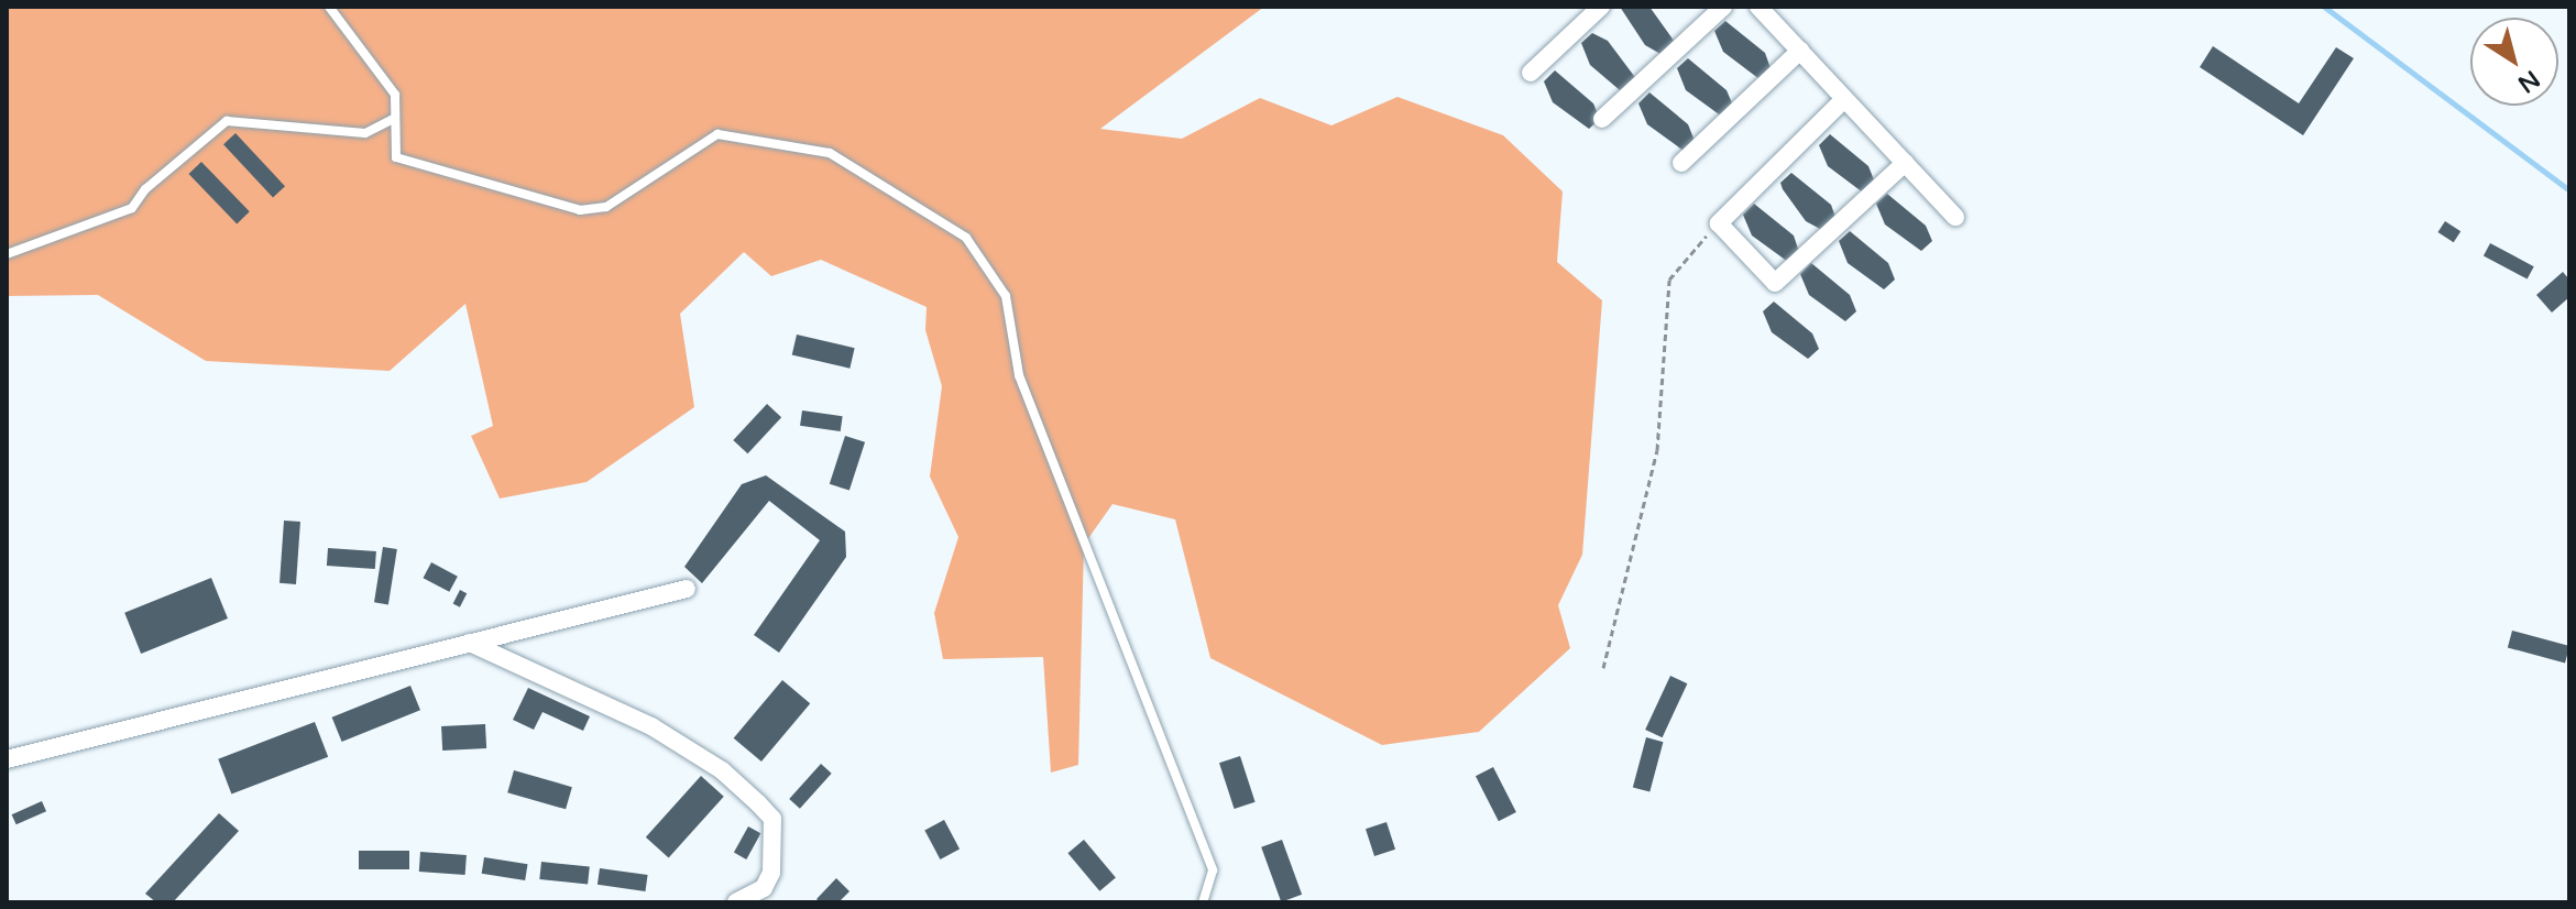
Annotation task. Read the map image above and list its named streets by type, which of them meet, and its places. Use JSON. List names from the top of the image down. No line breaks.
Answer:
{"north":"bottom right"}
